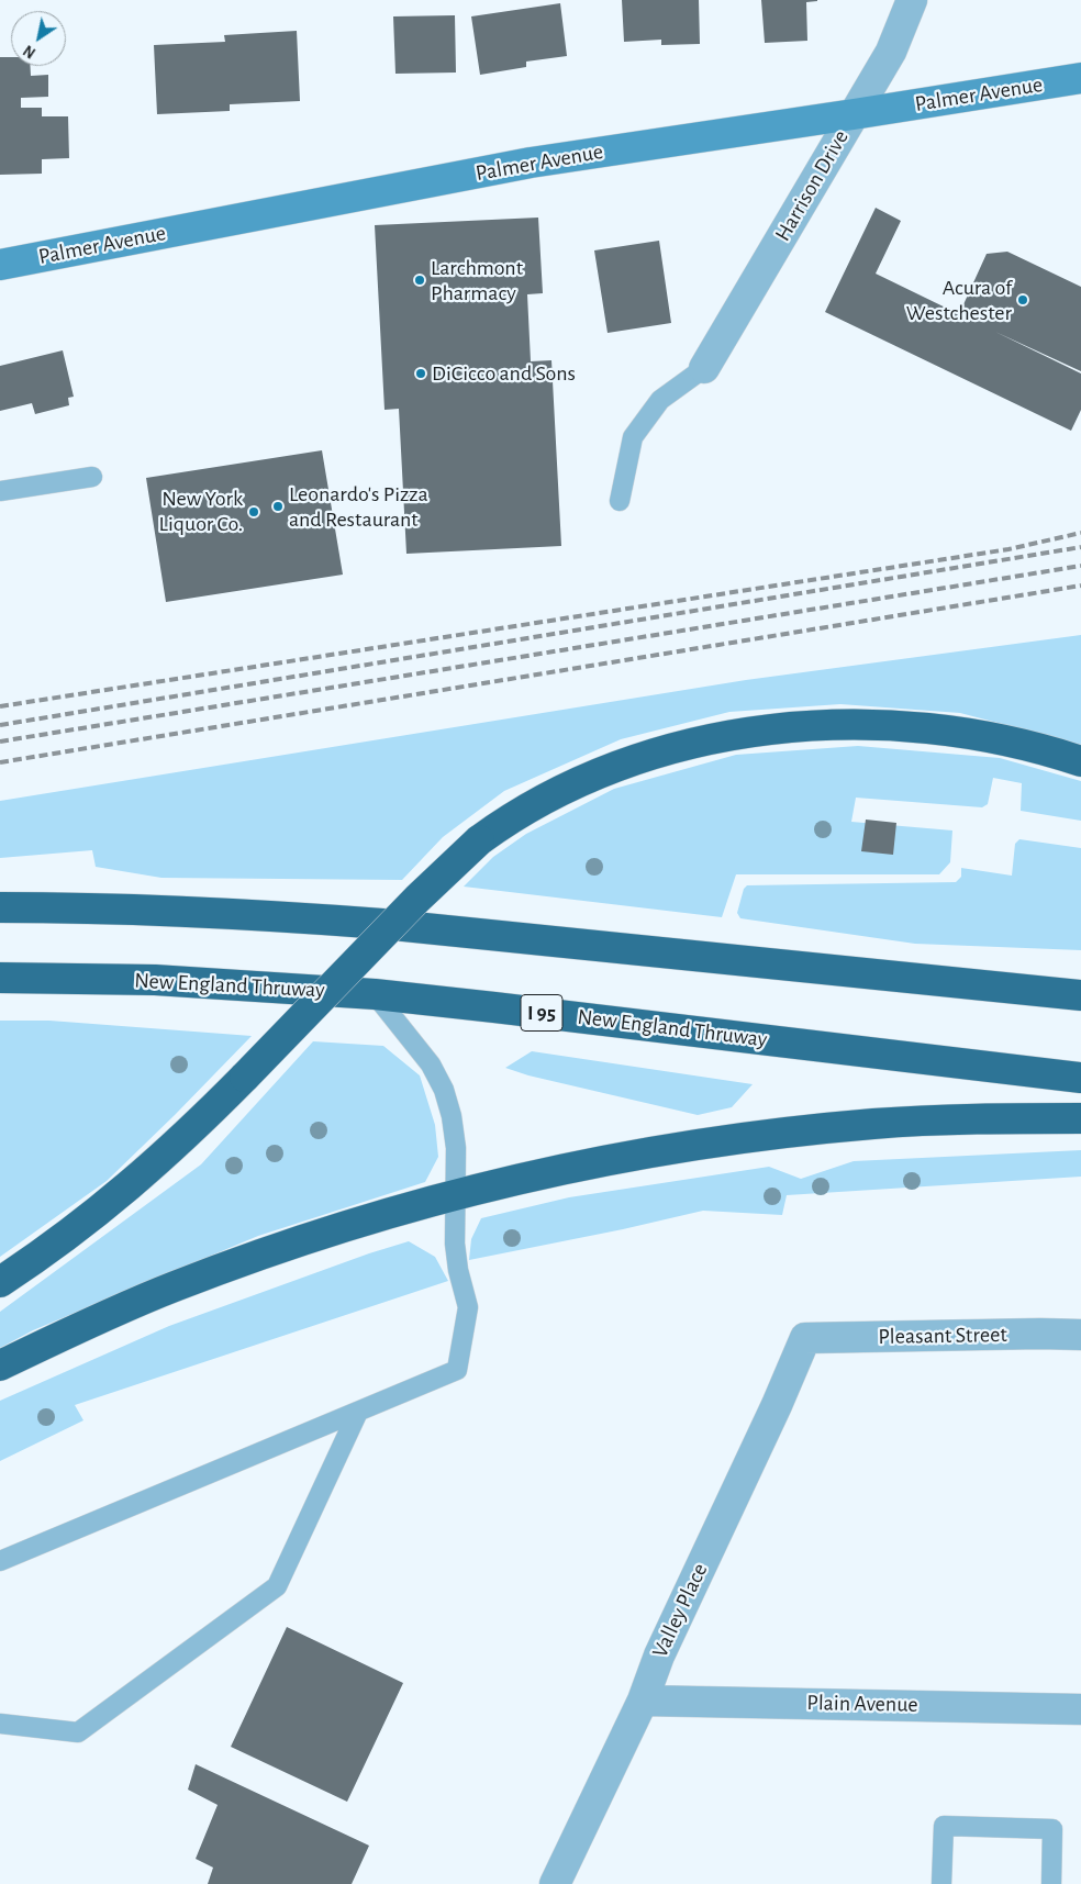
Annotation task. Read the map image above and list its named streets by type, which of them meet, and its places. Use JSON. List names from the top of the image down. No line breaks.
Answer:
{"streets":{"highway":["New England Thruway","I 95"],"street":["Palmer Avenue","Harrison Drive","Pleasant Street","Valley Place","Plain Avenue"]},"crossings":[["Palmer Avenue","Harrison Drive"],["Pleasant Street","Valley Place"],["Valley Place","Plain Avenue"]],"places":["Larchmont Pharmacy","Acura of Westchester","DiCicco and Sons","Leonardo's Pizza and Restaurant","New York Liquor Co."],"north":"bottom left"}
